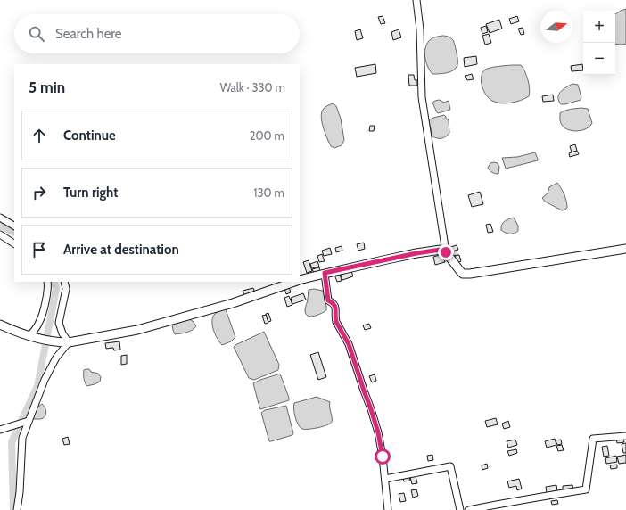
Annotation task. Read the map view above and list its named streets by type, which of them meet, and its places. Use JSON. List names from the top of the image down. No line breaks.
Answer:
{"north":"right","page":{"map_buttons":["+","−"],"search":"Search here","heading":["5 min","Walk · 330 m"],"list":[["Continue","200 m"],["Turn right","130 m"],"Arrive at destination"]}}
